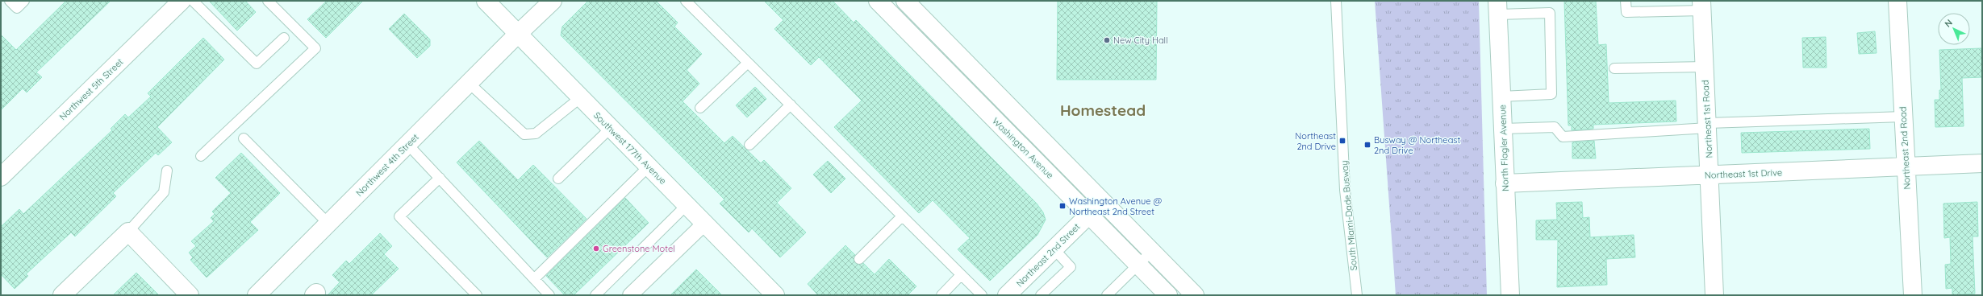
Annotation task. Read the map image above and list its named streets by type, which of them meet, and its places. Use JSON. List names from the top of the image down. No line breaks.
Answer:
{"streets":{"street":["Northwest 5th Street","Northeast 1st Road","Southwest 177th Avenue","Washington Avenue","North Flagler Avenue","Northeast 2nd Road","Northwest 4th Street","Northeast 1st Drive","Northeast 2nd Street"],"lane":["South Miami-Dade Busway"]},"crossings":[["Northeast 1st Road","Northeast 1st Drive"],["Southwest 177th Avenue","Northwest 4th Street"],["Washington Avenue","Northeast 2nd Street"],["North Flagler Avenue","Northeast 1st Drive"],["Northeast 2nd Road","Northeast 1st Drive"]],"districts":["Homestead"],"places":{"other":["New City Hall","Greenstone Motel"],"transit":["Northeast 2nd Drive","Busway @ Northeast 2nd Drive","Washington Avenue @ Northeast 2nd Street"]},"north":"top left"}
